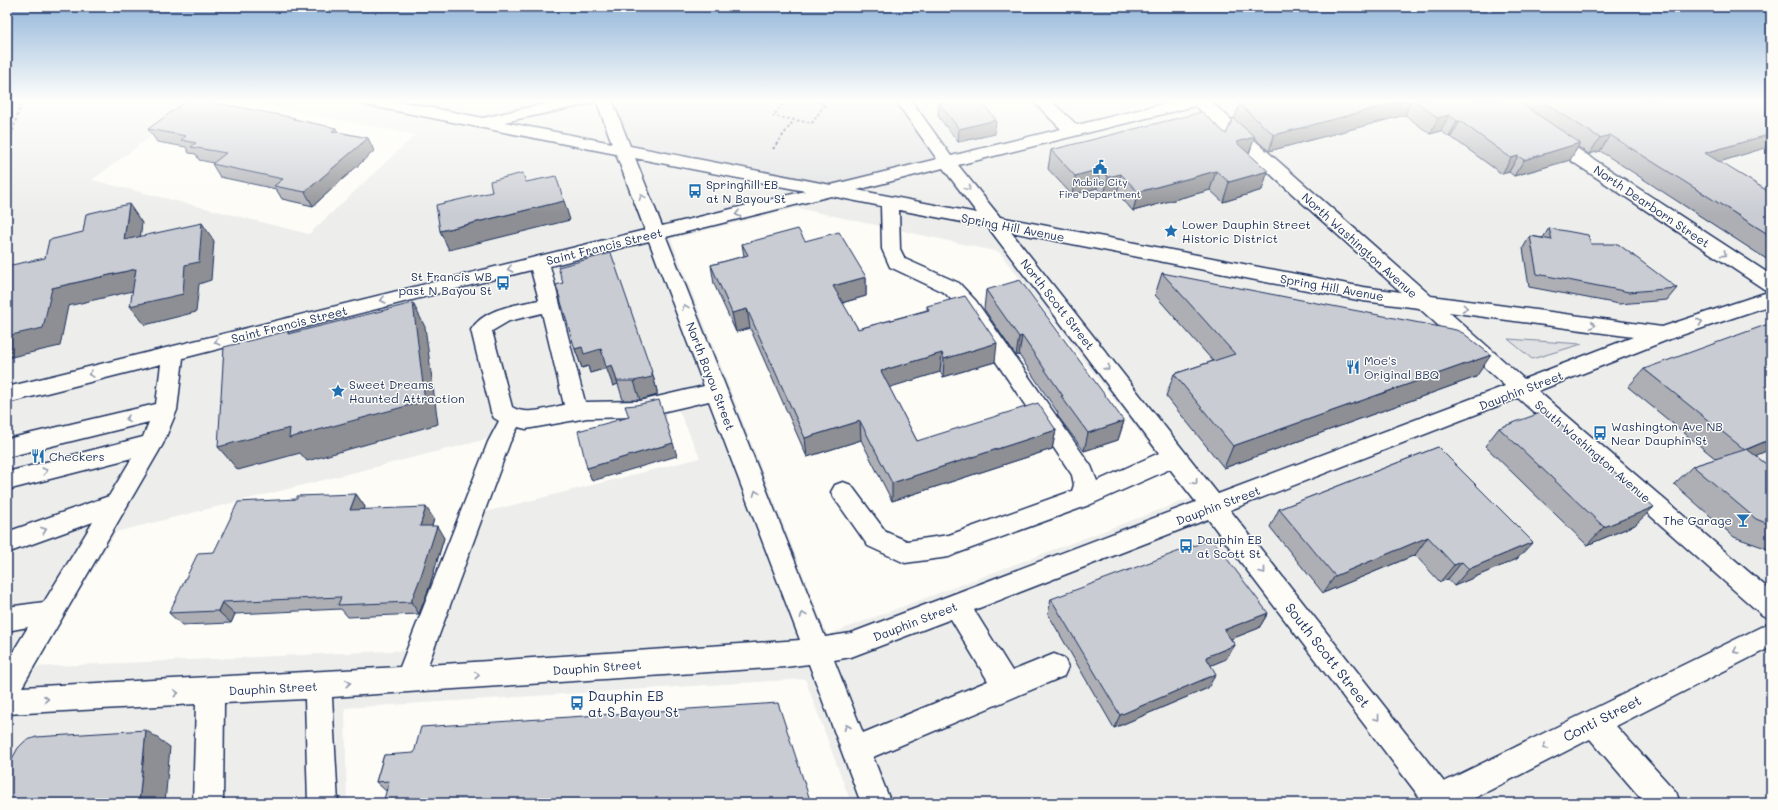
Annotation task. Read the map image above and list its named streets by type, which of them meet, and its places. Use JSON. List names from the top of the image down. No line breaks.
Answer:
{"streets":{"street":["North Dearborn Street","Spring Hill Avenue","North Washington Avenue","Saint Francis Street","North Scott Street","North Bayou Street","Dauphin Street","South Washington Avenue","South Scott Street","Conti Street"]},"crossings":[["Spring Hill Avenue","North Washington Avenue"],["Spring Hill Avenue","Saint Francis Street"],["Spring Hill Avenue","North Scott Street"],["Spring Hill Avenue","North Bayou Street"],["Spring Hill Avenue","Dauphin Street"],["North Washington Avenue","Dauphin Street"],["North Washington Avenue","South Washington Avenue"],["Saint Francis Street","North Scott Street"],["Saint Francis Street","North Bayou Street"],["North Scott Street","Dauphin Street"],["North Scott Street","South Scott Street"],["North Bayou Street","Dauphin Street"],["Dauphin Street","South Washington Avenue"],["Dauphin Street","South Scott Street"],["South Scott Street","Conti Street"]],"one_way":["North Dearborn Street","Dauphin Street","South Scott Street","Conti Street"],"places":{"public building":["Mobile City Fire Department"],"bus stop":["Springhill EB at N Bayou St","St Francis WB past N Bayou St","Washington Ave NB Near Dauphin St","Dauphin EB at Scott St","Dauphin EB at S Bayou St"],"place":["Lower Dauphin Street Historic District","Sweet Dreams Haunted Attraction"],"restaurant":["Moe's Original BBQ","Checkers"],"bar":["The Garage"]}}
